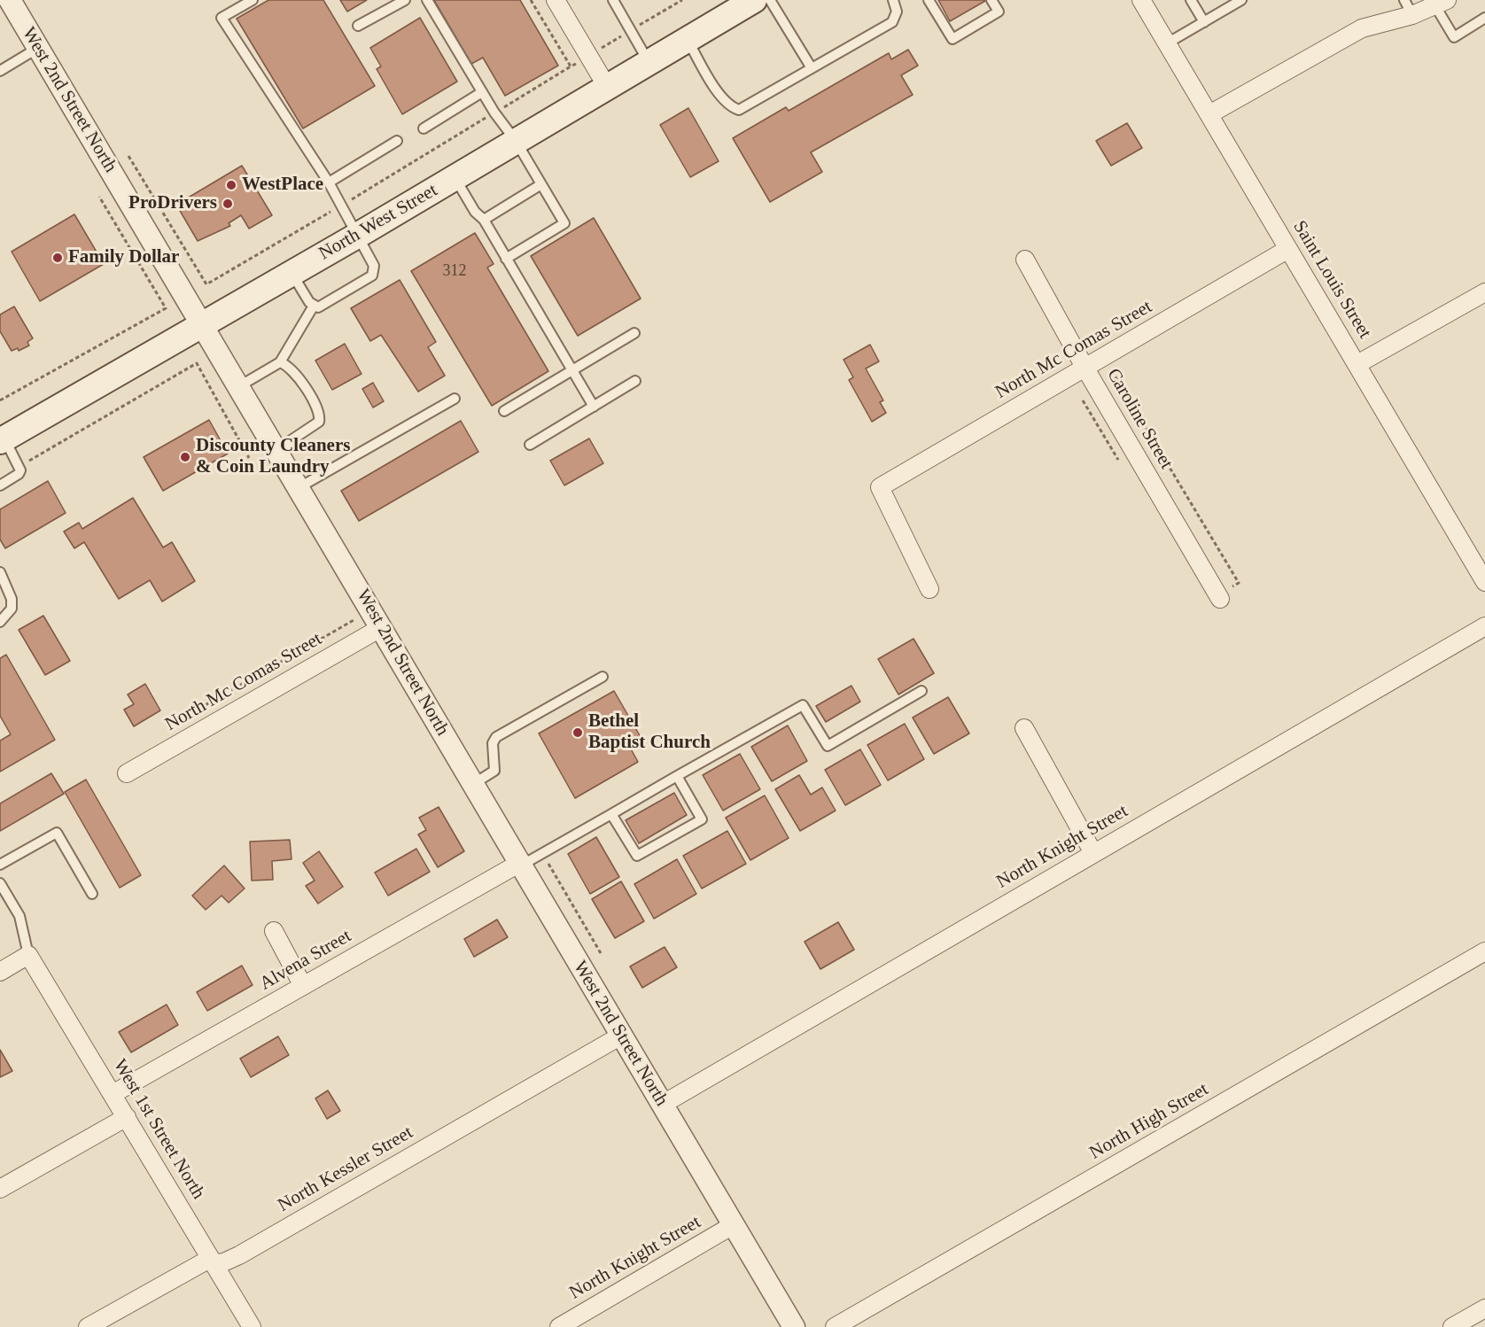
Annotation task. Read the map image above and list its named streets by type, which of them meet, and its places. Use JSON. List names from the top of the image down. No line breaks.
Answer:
{"streets":{"main road":["North West Street"],"street":["West 2nd Street North","Saint Louis Street","North Mc Comas Street","Caroline Street","North Knight Street","Alvena Street","North High Street","West 1st Street North","North Kessler Street"]},"crossings":[["West 2nd Street North","North West Street"],["West 2nd Street North","North Mc Comas Street"],["West 2nd Street North","North Knight Street"],["West 2nd Street North","Alvena Street"],["West 2nd Street North","North Kessler Street"],["Saint Louis Street","North Mc Comas Street"],["North Mc Comas Street","Caroline Street"],["Alvena Street","West 1st Street North"],["West 1st Street North","North Kessler Street"]],"places":["WestPlace","ProDrivers","Family Dollar","Discounty Cleaners & Coin Laundry","Bethel Baptist Church"],"house_numbers":["312"]}
